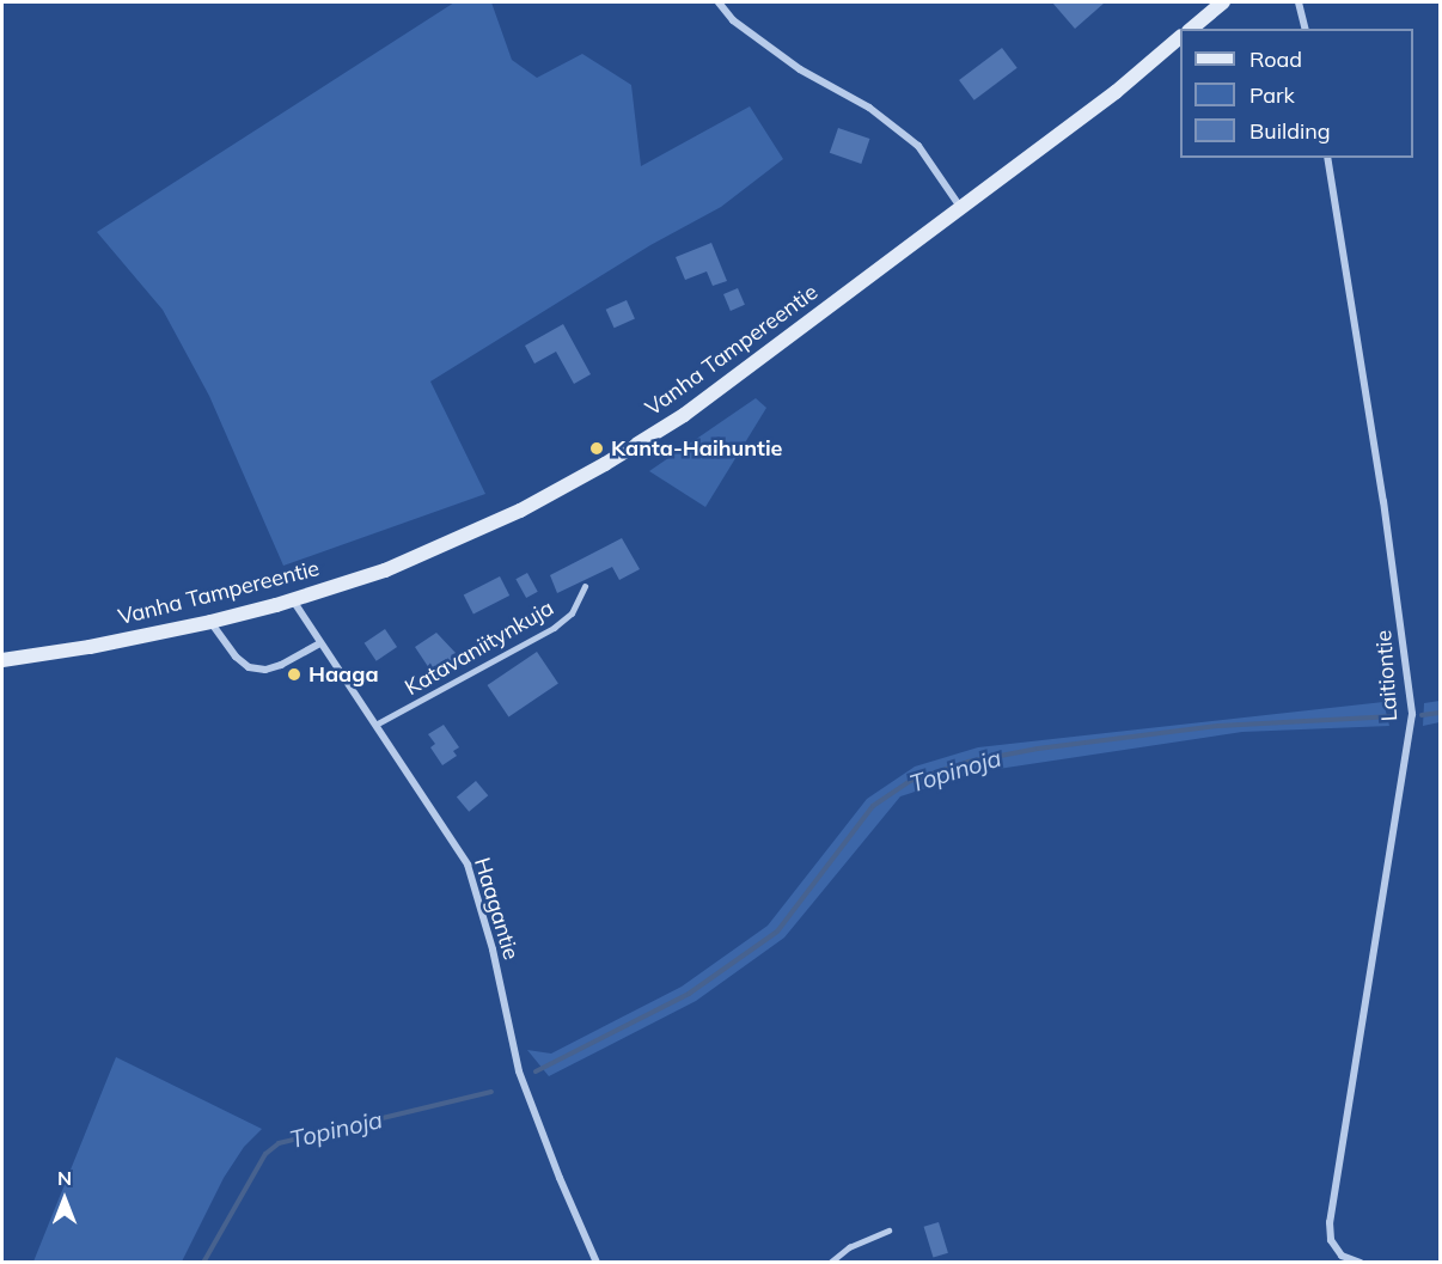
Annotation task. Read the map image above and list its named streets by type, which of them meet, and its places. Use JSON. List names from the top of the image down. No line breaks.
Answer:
{"streets":{"main road":["Vanha Tampereentie"],"street":["Laitiontie","Haagantie"],"lane":["Katavaniitynkuja"]},"crossings":[["Vanha Tampereentie","Haagantie"],["Katavaniitynkuja","Haagantie"]],"water":["Topinoja"],"places":["Kanta-Haihuntie","Haaga"],"legend":["Road","Park","Building"],"north":"top"}
